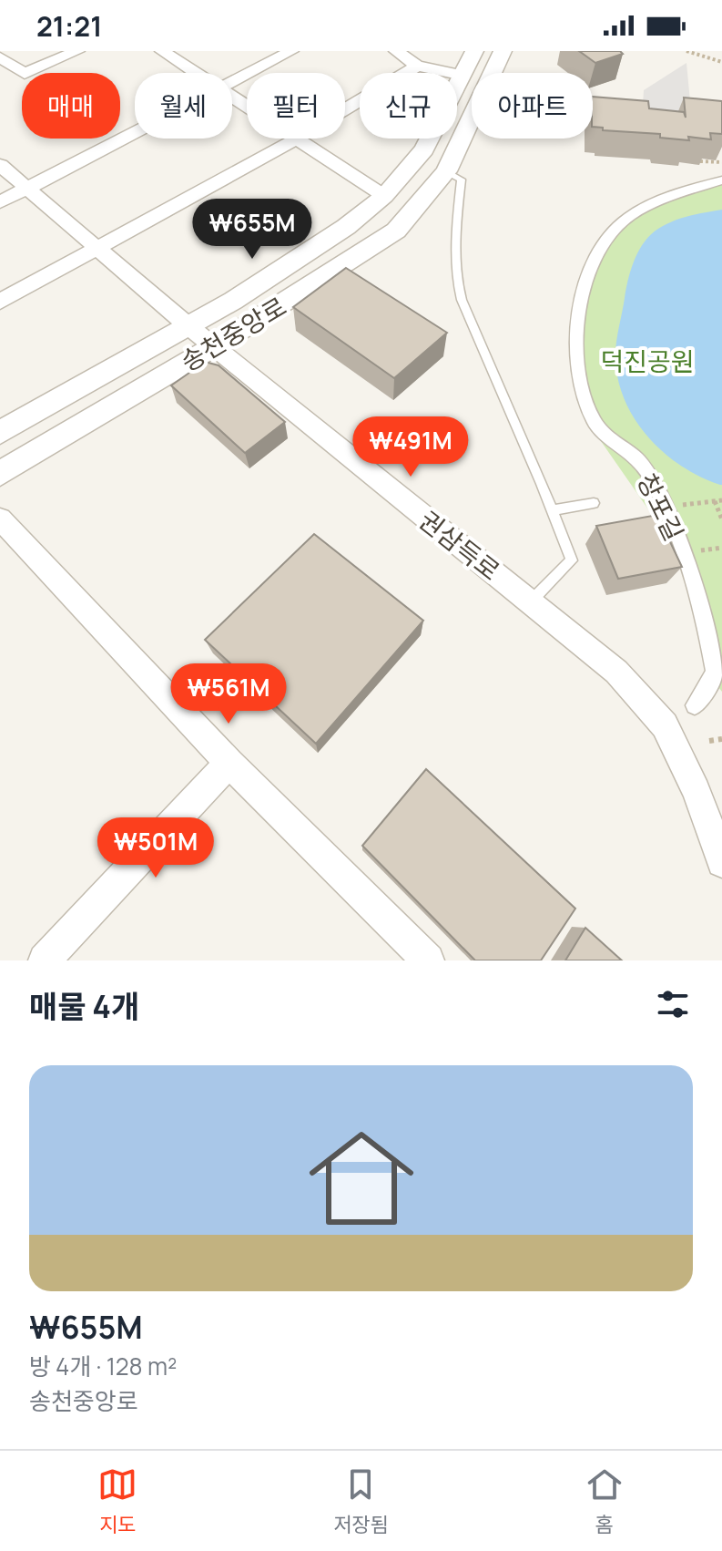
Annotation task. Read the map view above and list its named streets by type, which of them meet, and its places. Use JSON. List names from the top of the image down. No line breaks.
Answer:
{"streets":{"street":["송천중앙로","창포길","권삼득로"]},"crossings":[["송천중앙로","권삼득로"]],"parks":["덕진공원"],"page":{"status":"21:21","chip":["매매","월세","필터","신규","아파트"],"price":["₩655M","₩491M","₩561M","₩501M"],"heading":"매물 4개","list":[{"name":"₩655M","note":"방 4개 · 128 m² · 송천중앙로"}],"tabs":["지도","저장됨","홈"]}}
